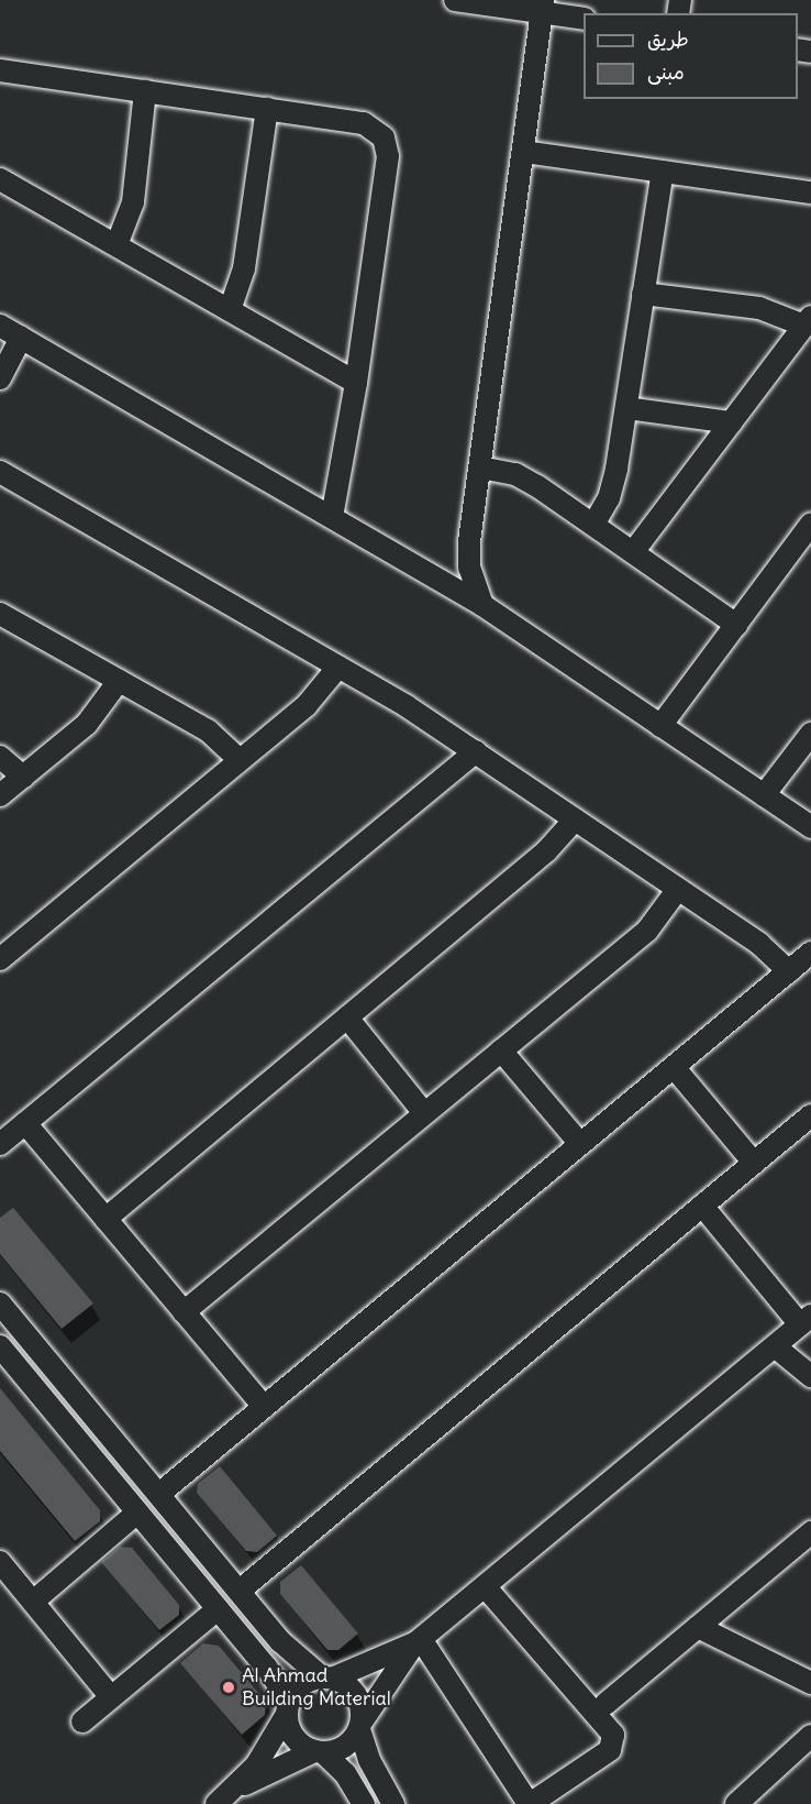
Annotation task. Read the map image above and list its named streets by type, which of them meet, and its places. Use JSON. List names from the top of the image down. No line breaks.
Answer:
{"places":["Al Ahmad Building Material"],"legend":["طريق","مبنى"]}
